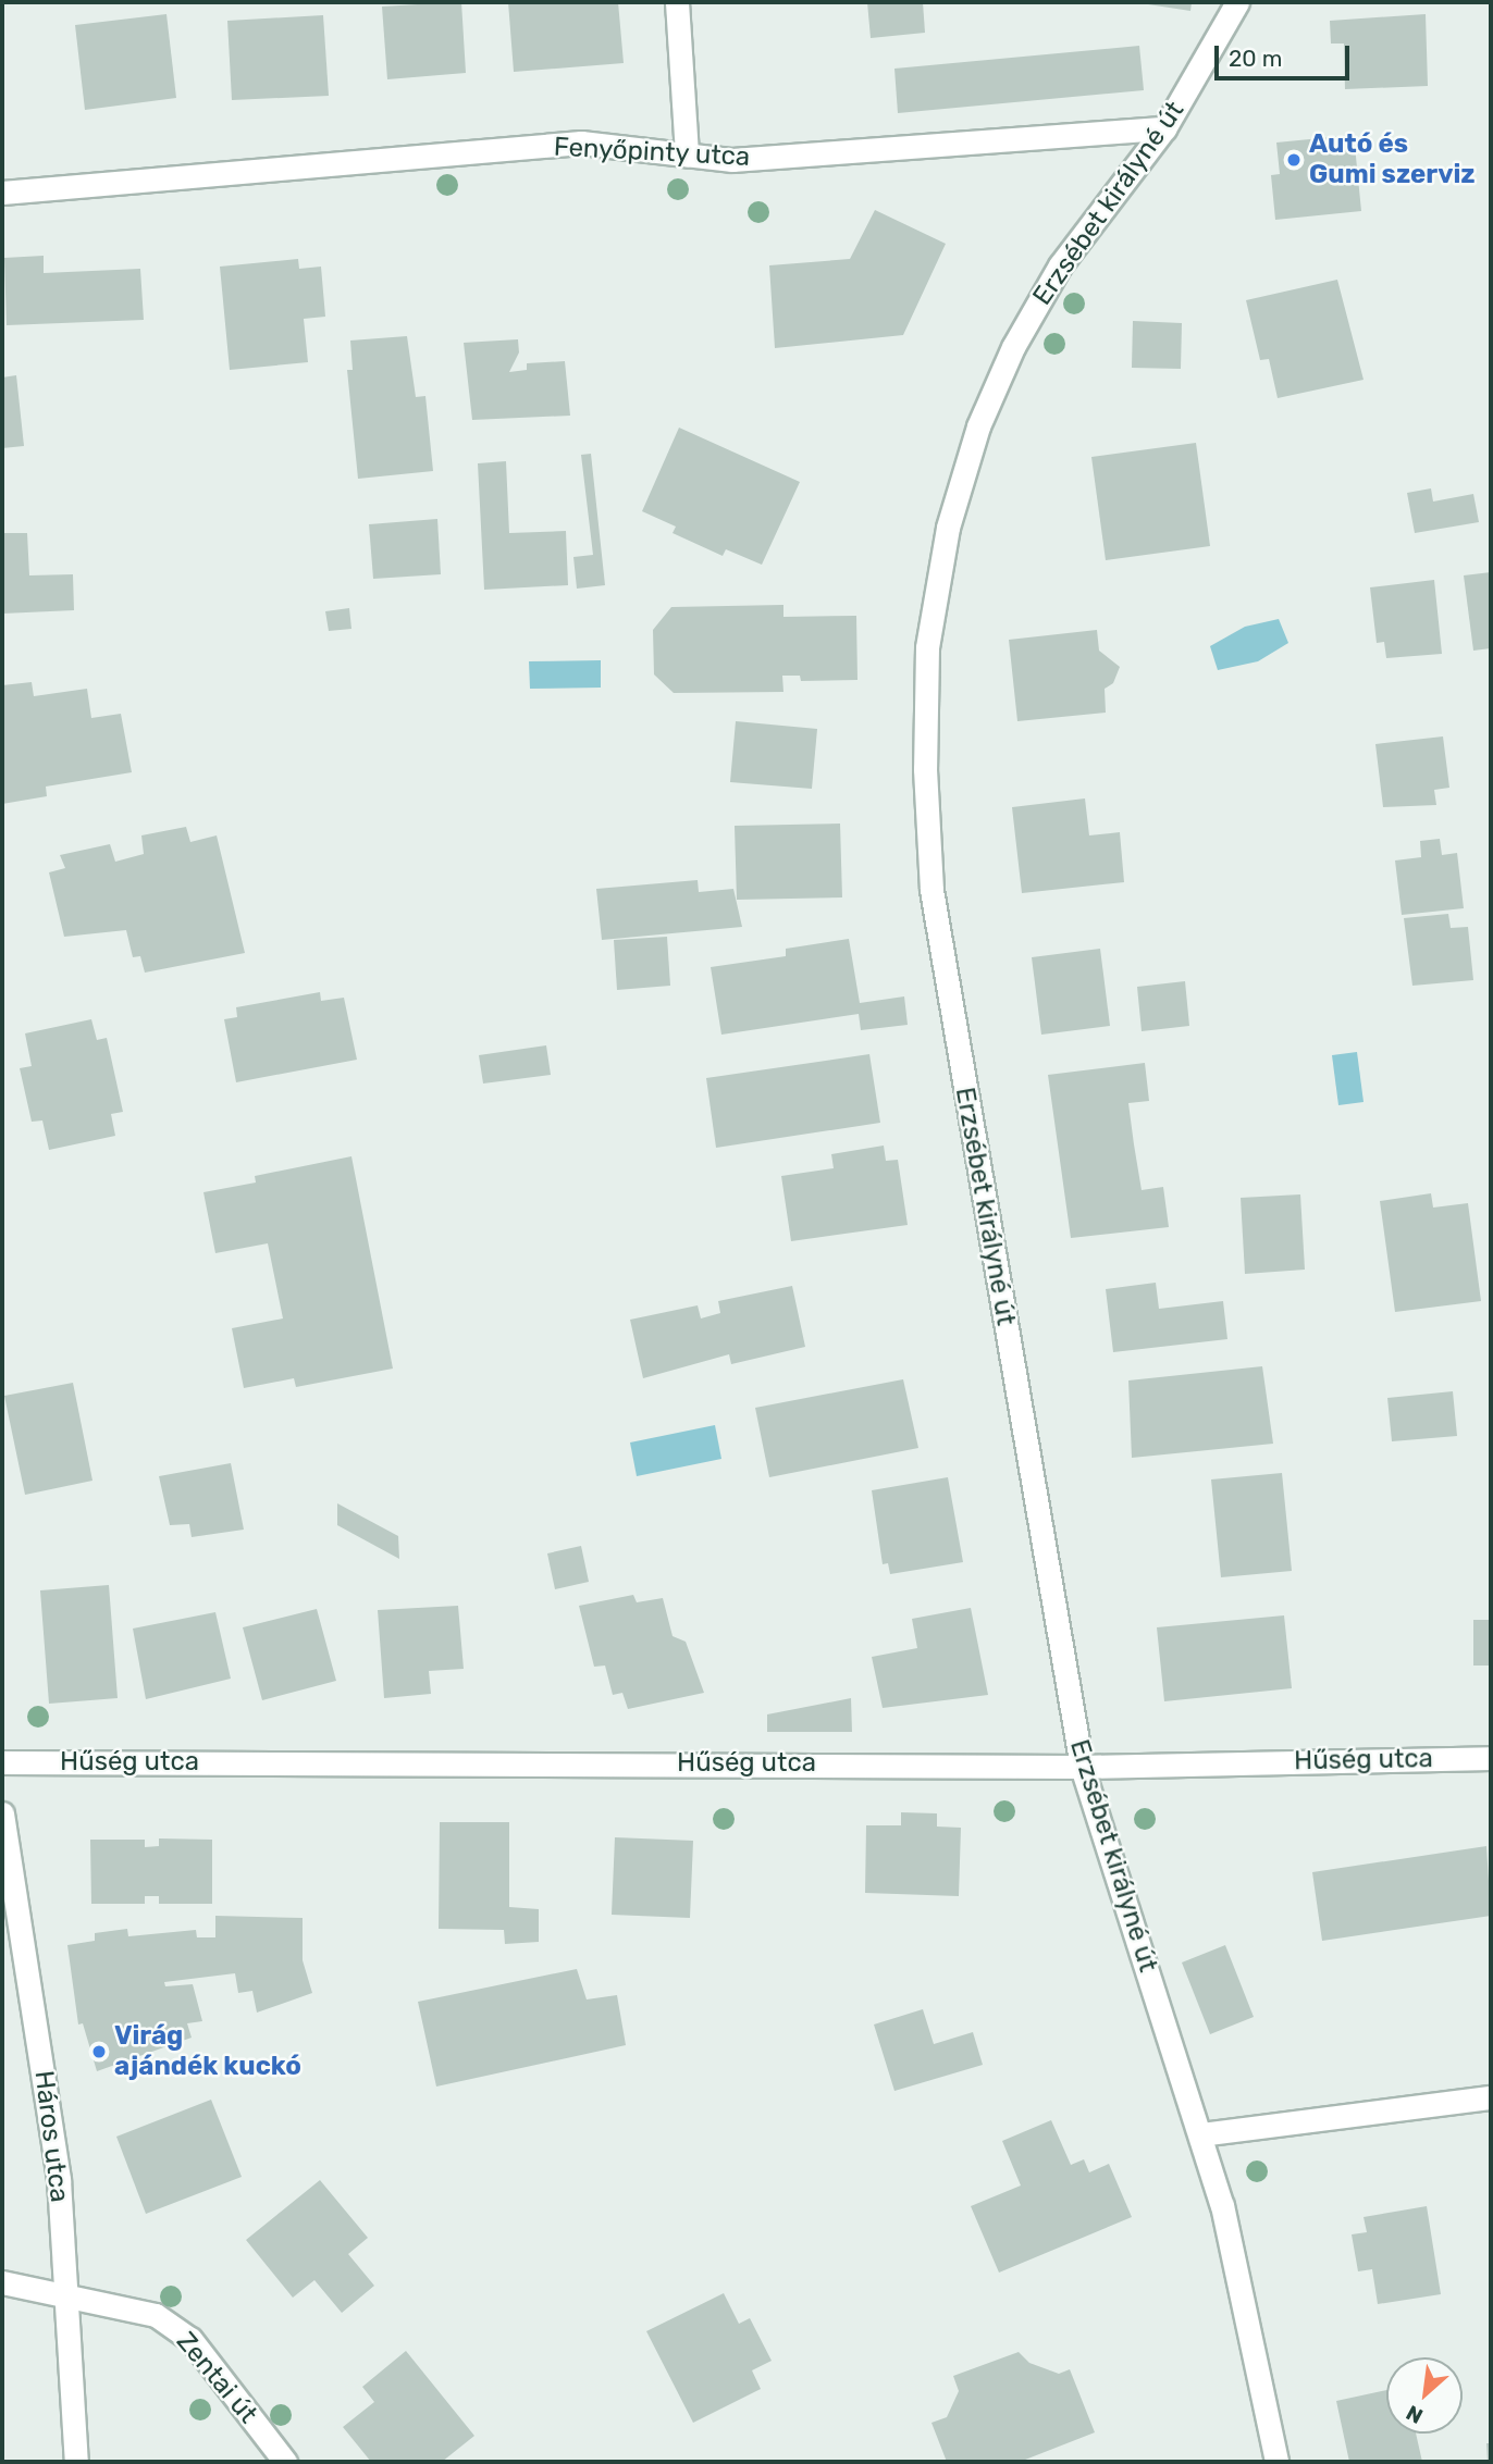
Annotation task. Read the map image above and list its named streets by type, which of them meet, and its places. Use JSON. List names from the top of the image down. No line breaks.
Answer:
{"streets":{"street":["Fenyőpinty utca","Erzsébet királyné út","Hűség utca","Háros utca","Zentai út"]},"crossings":[["Fenyőpinty utca","Erzsébet királyné út"],["Erzsébet királyné út","Hűség utca"],["Háros utca","Zentai út"]],"places":["Autó és Gumi szerviz","Virág ajándék kuckó"],"scale_bar":"20 m","north":"bottom left"}
